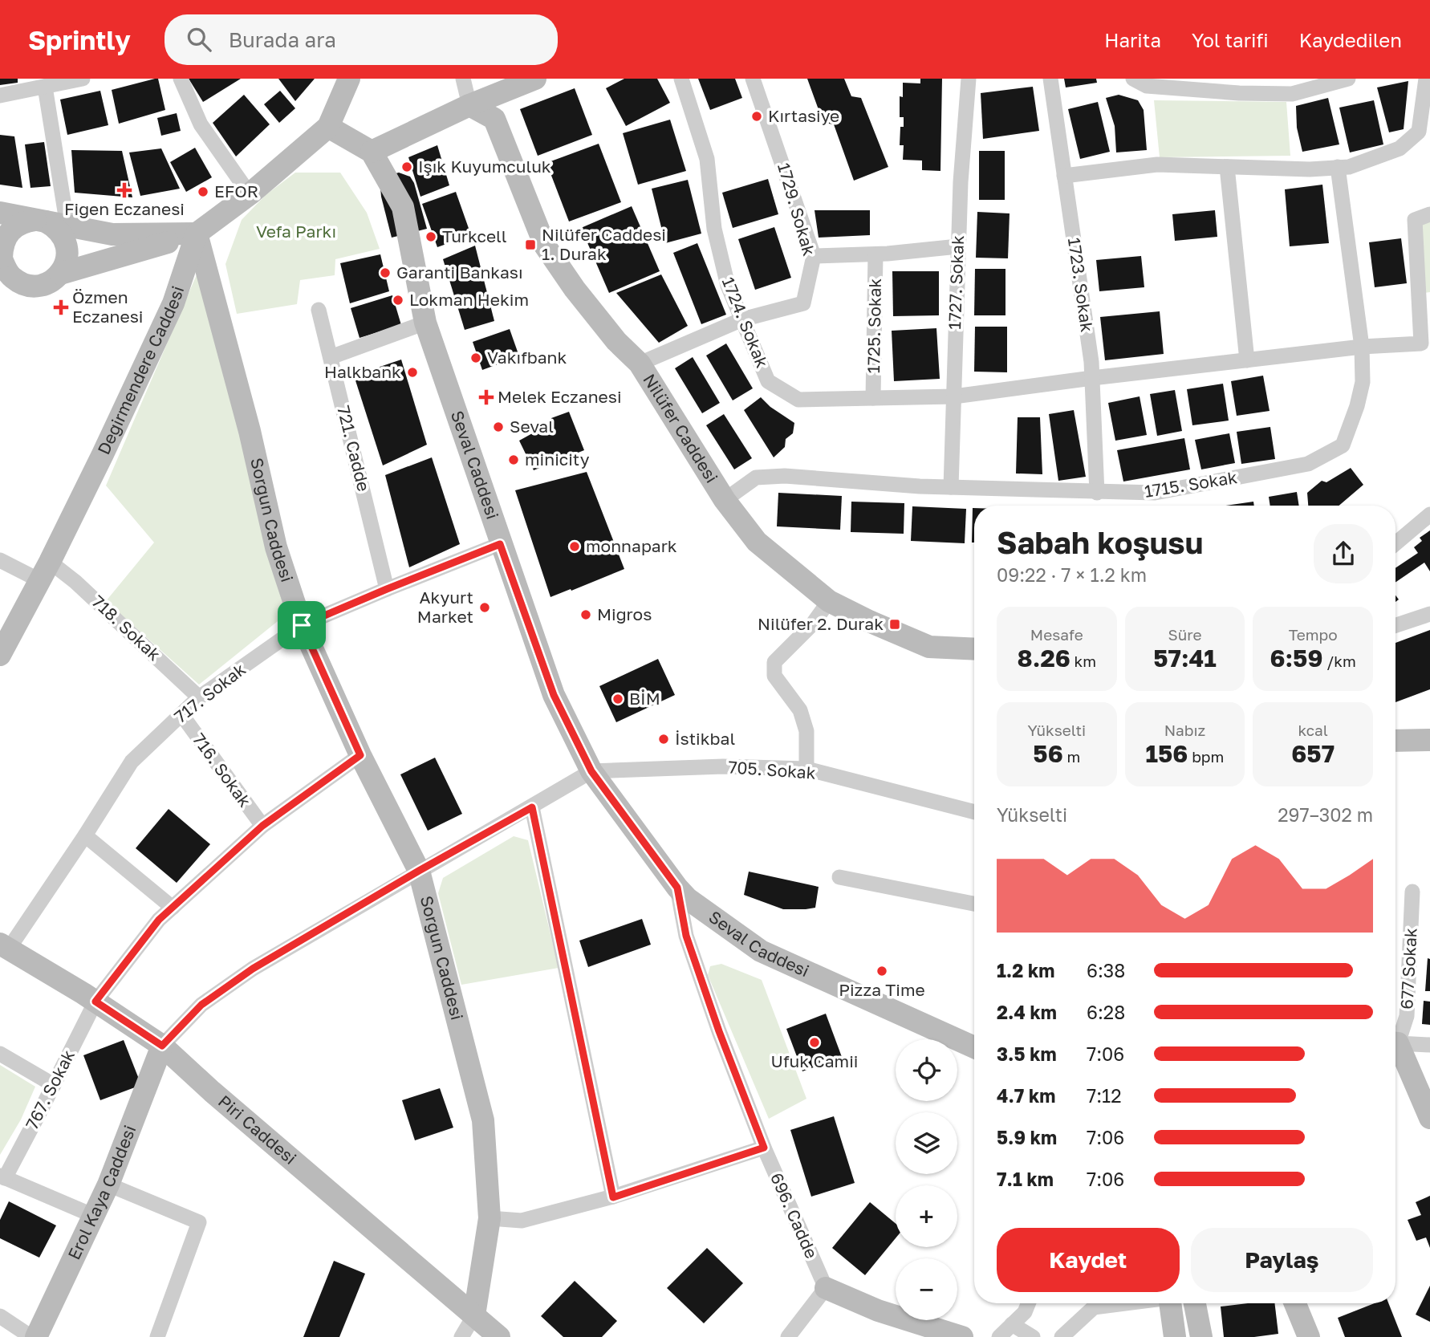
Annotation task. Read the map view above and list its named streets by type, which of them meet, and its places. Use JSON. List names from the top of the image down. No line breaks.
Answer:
{"streets":{"street":["1729. Sokak","1727. Sokak","1723. Sokak","1724. Sokak","1725. Sokak","Değirmendere Caddesi","Nilüfer Caddesi","721. Cadde","Seval Caddesi","1715. Sokak","Sorgun Caddesi","718. Sokak","717. Sokak","716. Sokak","705. Sokak","677 Sokak","767. Sokak","Piri Caddesi","Erol Kaya Caddesi","696. Cadde"]},"crossings":[["1729. Sokak","1724. Sokak"],["1729. Sokak","Nilüfer Caddesi"],["1727. Sokak","1724. Sokak"],["1727. Sokak","1715. Sokak"],["1723. Sokak","1724. Sokak"],["1723. Sokak","1715. Sokak"],["1724. Sokak","1725. Sokak"],["1724. Sokak","1715. Sokak"],["Değirmendere Caddesi","Sorgun Caddesi"],["Değirmendere Caddesi","718. Sokak"],["Nilüfer Caddesi","1715. Sokak"],["721. Cadde","717. Sokak"],["Seval Caddesi","717. Sokak"],["Seval Caddesi","705. Sokak"],["Seval Caddesi","696. Cadde"],["Sorgun Caddesi","717. Sokak"],["Sorgun Caddesi","767. Sokak"],["Sorgun Caddesi","Piri Caddesi"],["718. Sokak","717. Sokak"],["717. Sokak","716. Sokak"],["717. Sokak","Piri Caddesi"],["716. Sokak","767. Sokak"],["767. Sokak","Piri Caddesi"],["Piri Caddesi","Erol Kaya Caddesi"]],"parks":["Vefa Parkı"],"places":{"other":["Kırtasiye","Işık Kuyumculuk","EFOR","Turkcell","Garanti Bankası","Lokman Hekim","Vakıfbank","Halkbank","Seval","minicity","monnapark","Akyurt Market","Migros","BİM","İstikbal","Pizza Time","Ufuk Camii"],"health":["Figen Eczanesi","Özmen Eczanesi","Melek Eczanesi"],"transit":["Nilüfer Caddesi 1. Durak","Nilüfer 2. Durak"]},"page":{"header":"Sprintly","search":"Burada ara","nav":["Harita","Yol tarifi","Kaydedilen"],"heading":["Sabah koşusu","09:22 · 7 × 1.2 km"],"stats":[["Mesafe","8.26 km"],["Süre","57:41"],["Tempo","6:59 /km"],["Yükselti","56 m"],["Nabız","156 bpm"],["kcal","657"]],"chart":["Yükselti","297–302 m"],"list":[{"name":"1.2 km","note":"6:38"},{"name":"2.4 km","note":"6:28"},{"name":"3.5 km","note":"7:06"},{"name":"4.7 km","note":"7:12"},{"name":"5.9 km","note":"7:06"},{"name":"7.1 km","note":"7:06"}],"map_buttons":["+","−"],"buttons":["Kaydet","Paylaş"]}}
